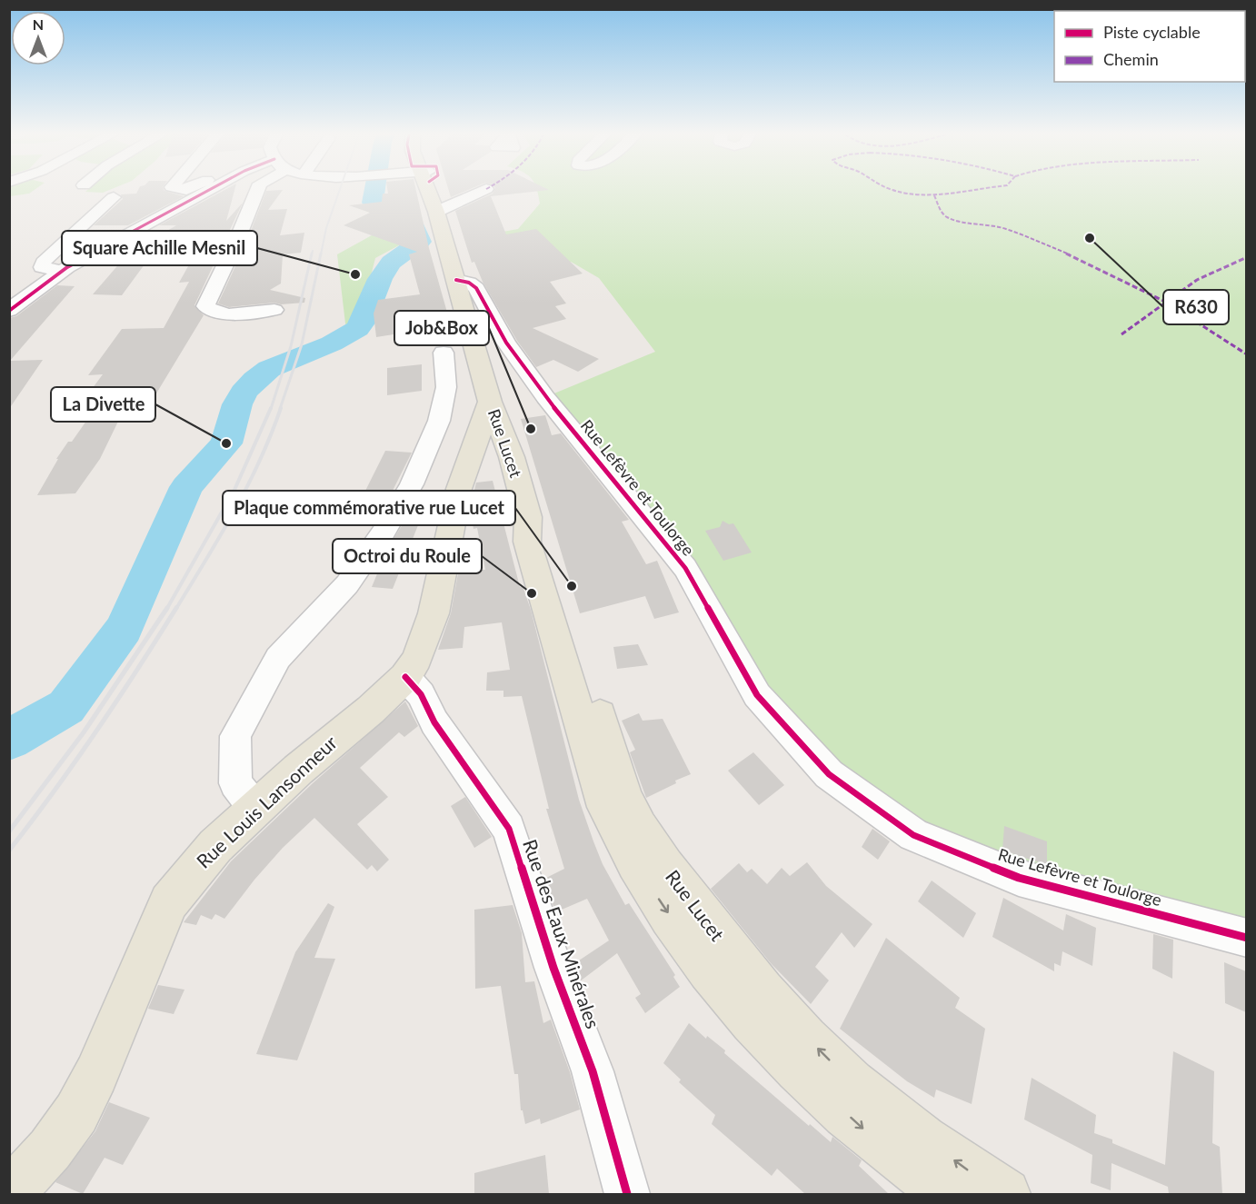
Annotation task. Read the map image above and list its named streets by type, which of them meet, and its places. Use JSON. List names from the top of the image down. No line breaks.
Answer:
{"streets":{"main road":["Rue Lucet","Rue Louis Lansonneur"],"street":["Rue Lefèvre et Toulorge","Rue des Eaux Minérales"]},"crossings":[["Rue Lucet","Rue Lefèvre et Toulorge"],["Rue Lucet","Rue Louis Lansonneur"],["Rue Louis Lansonneur","Rue des Eaux Minérales"]],"places":["R630","Square Achille Mesnil","Job&Box","La Divette","Plaque commémorative rue Lucet","Octroi du Roule"],"legend":["Piste cyclable","Chemin"],"north":"top"}
